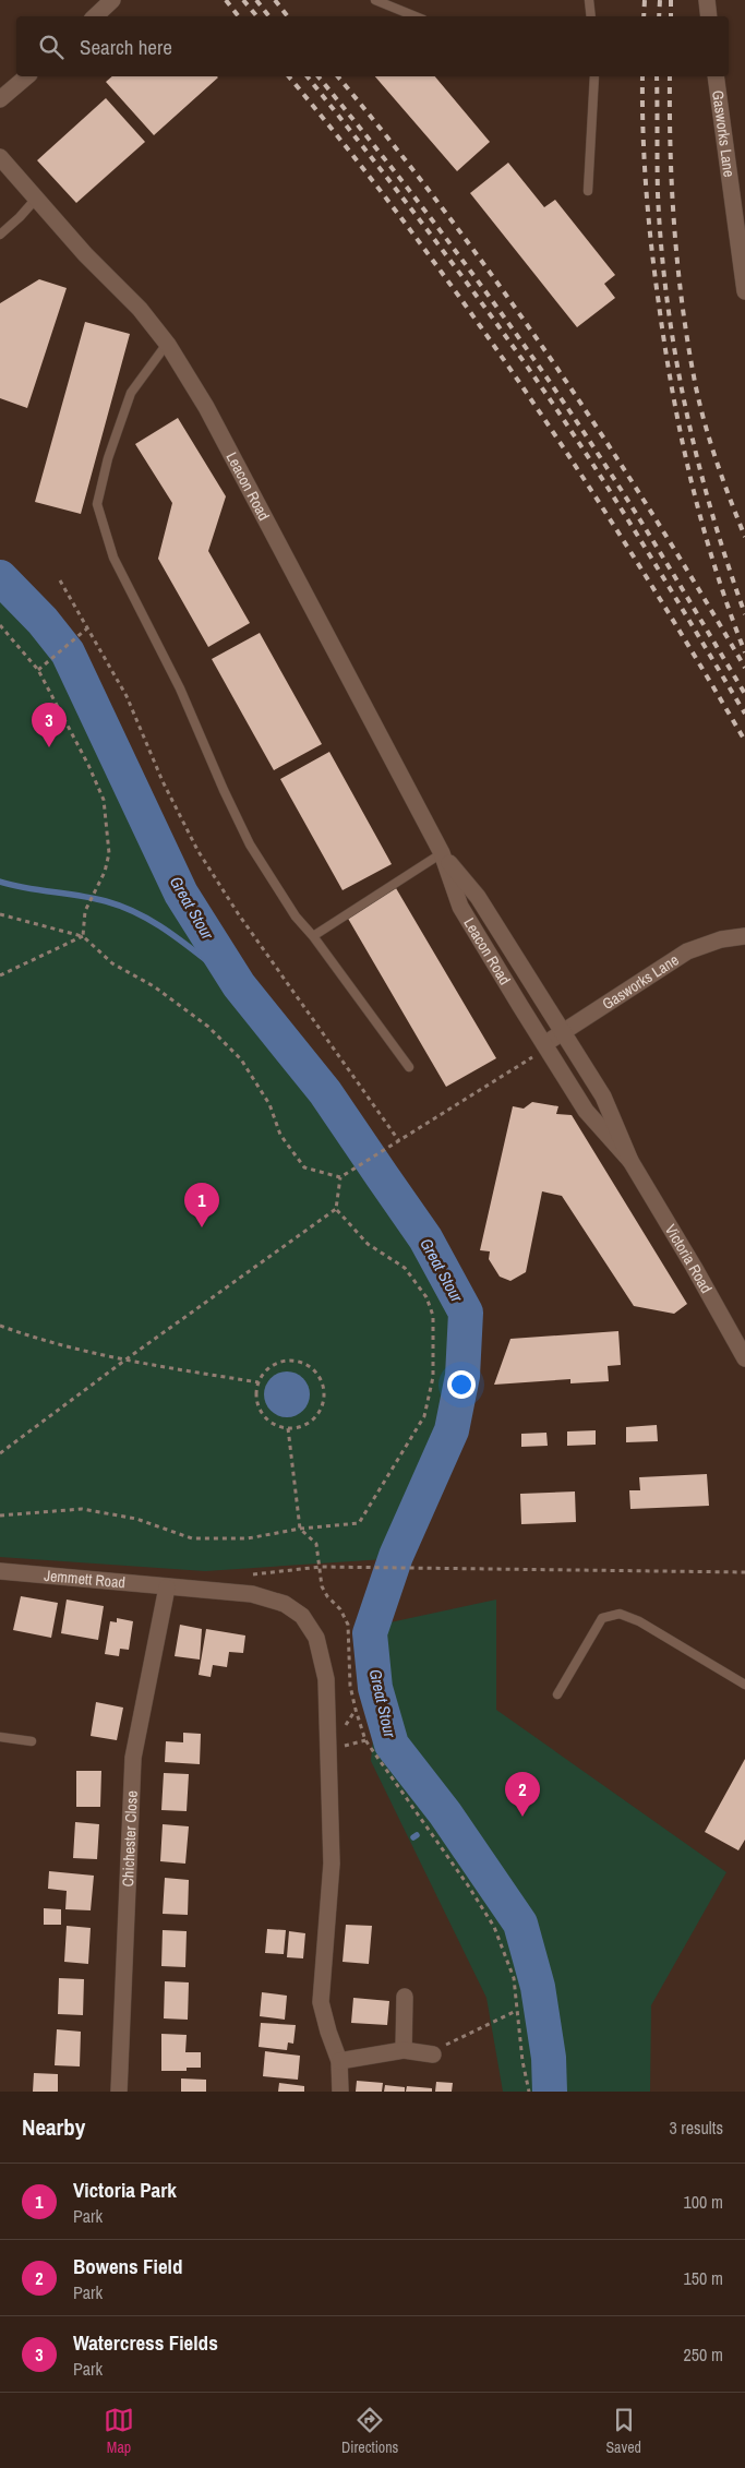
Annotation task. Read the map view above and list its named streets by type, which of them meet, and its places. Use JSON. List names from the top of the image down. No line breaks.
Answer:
{"streets":{"street":["Gasworks Lane","Leacon Road","Victoria Road","Jemmett Road","Chichester Close"]},"crossings":[["Gasworks Lane","Leacon Road"],["Gasworks Lane","Victoria Road"],["Leacon Road","Victoria Road"],["Jemmett Road","Chichester Close"]],"water":["Great Stour"],"page":{"search":"Search here","pins":["3","1","2"],"heading":["Nearby","3 results"],"list":[{"mark":"1","name":"Victoria Park","note":"Park","value":"100 m"},{"mark":"2","name":"Bowens Field","note":"Park","value":"150 m"},{"mark":"3","name":"Watercress Fields","note":"Park","value":"250 m"}],"nav":["Map","Directions","Saved"]}}
